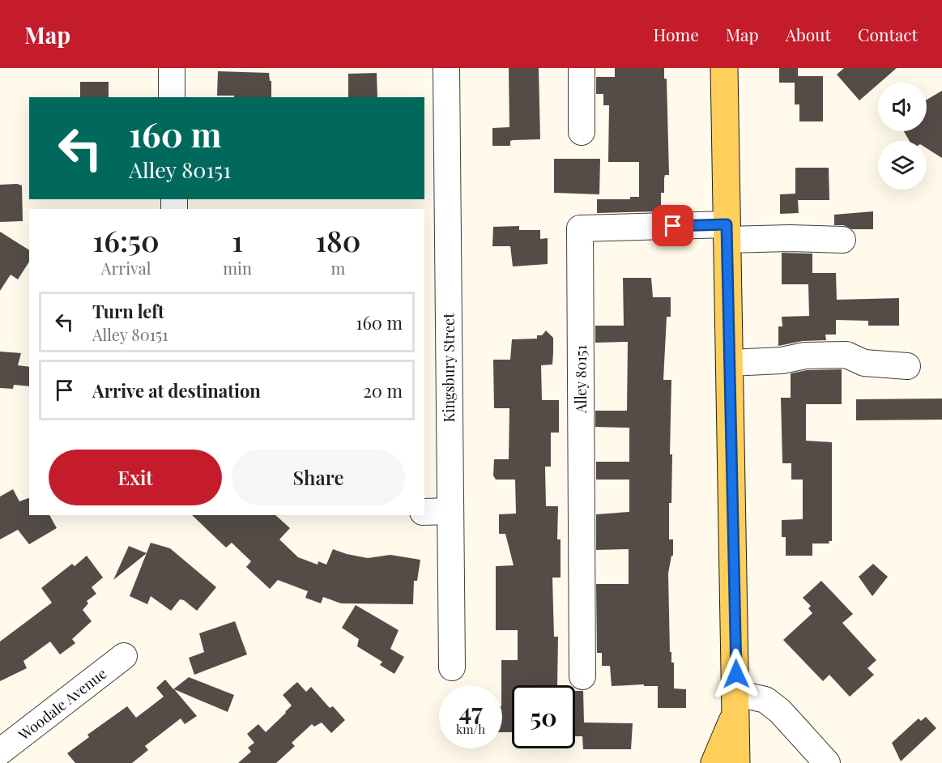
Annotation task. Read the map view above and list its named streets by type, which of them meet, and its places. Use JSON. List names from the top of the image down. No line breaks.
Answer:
{"streets":{"street":["Kingsbury Street","Alley 80151","Woodale Avenue"]},"page":{"header":"Map","nav":["Home","Map","About","Contact"],"turn":["160 m","Alley 80151"],"eta":["16:50","Arrival","1","min","180","m"],"list":[{"name":"Turn left","note":"Alley 80151","value":"160 m"},{"name":"Arrive at destination","value":"20 m"}],"buttons":["Exit","Share"],"speed":"47 km/h","limit":"50"}}
